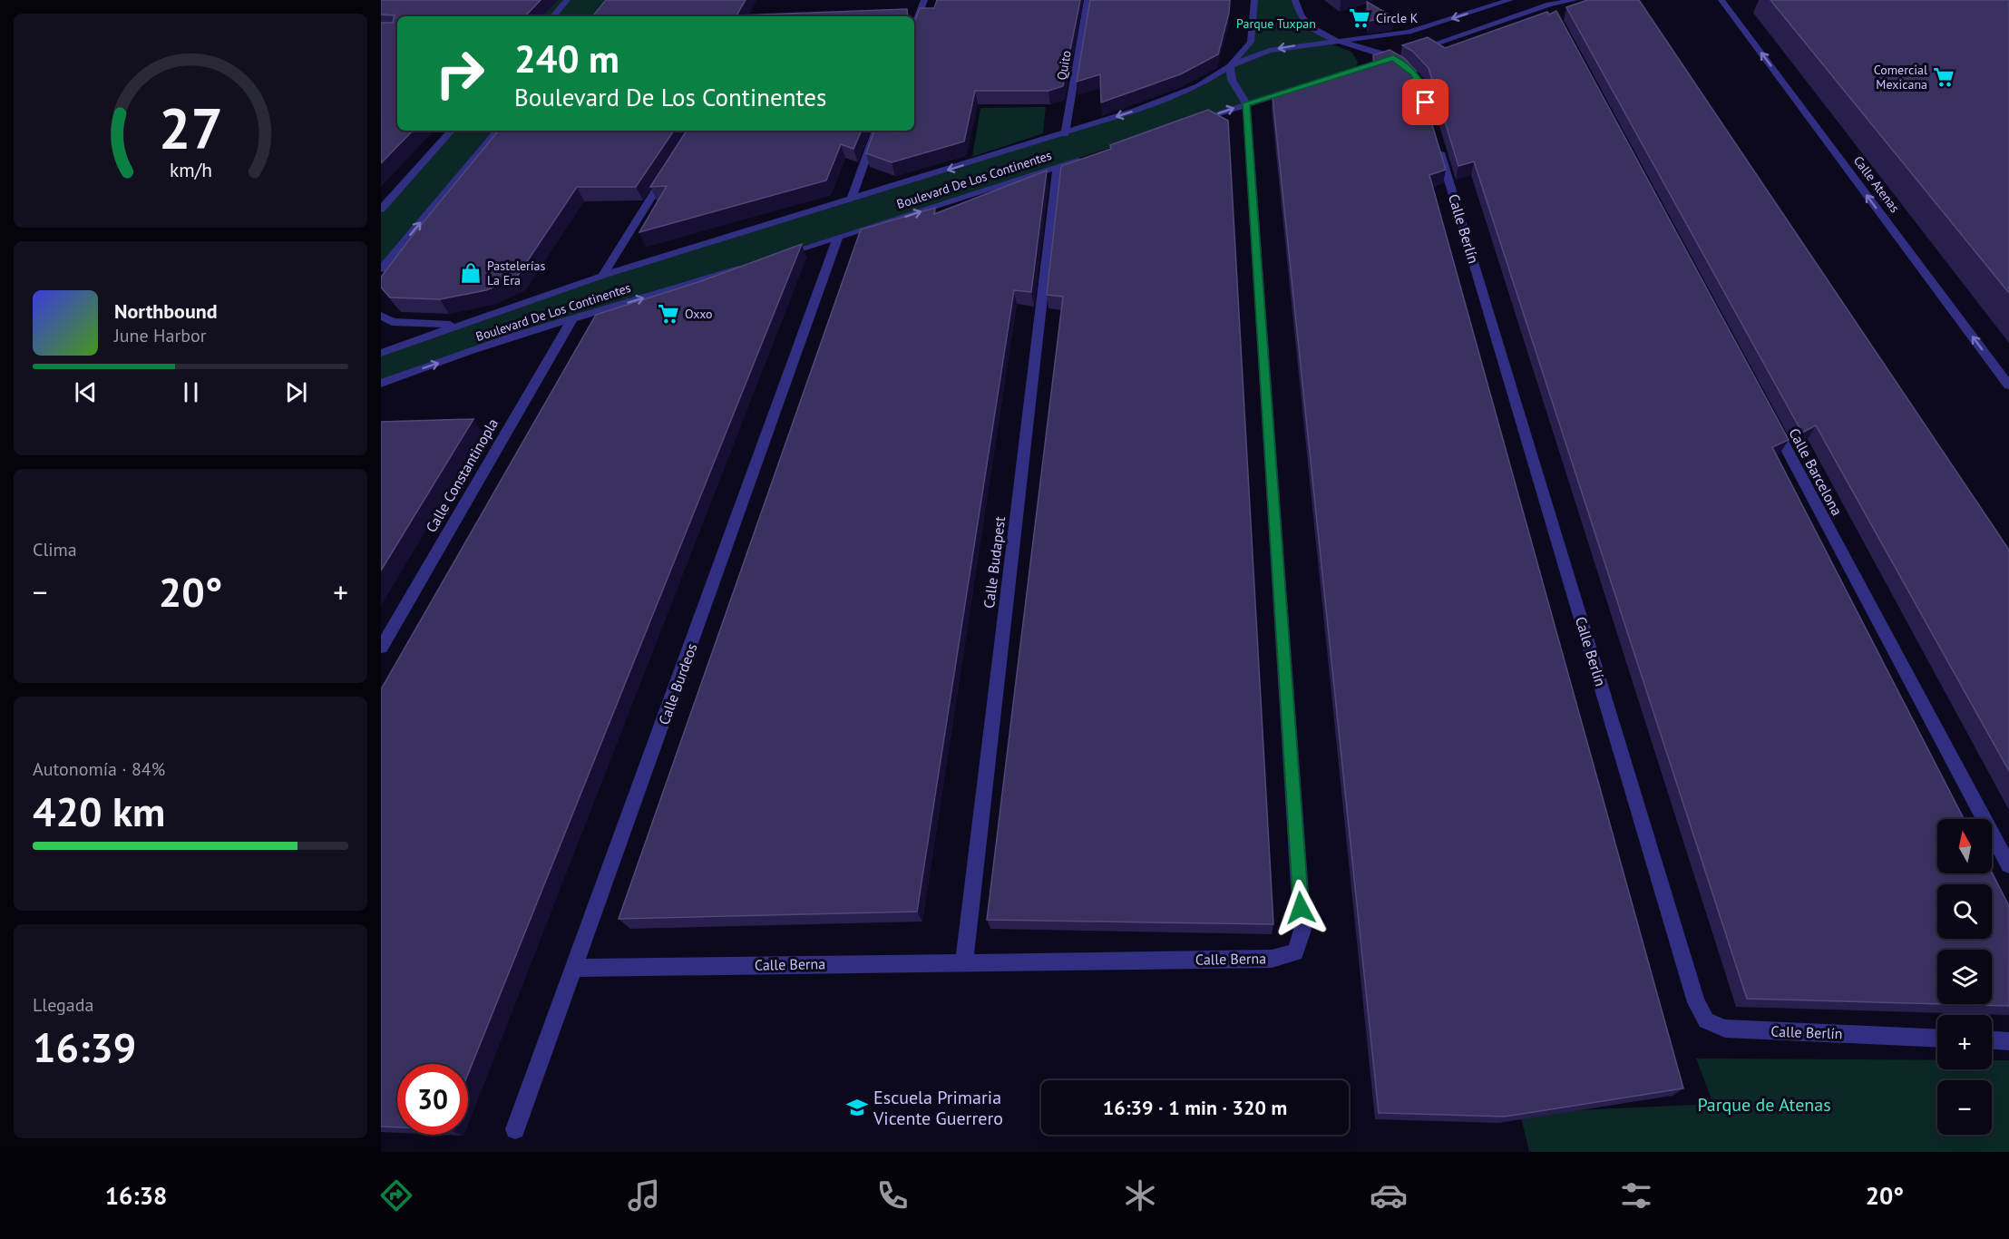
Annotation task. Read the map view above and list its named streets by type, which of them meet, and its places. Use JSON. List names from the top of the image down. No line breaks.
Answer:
{"streets":{"street":["Quito","Boulevard De Los Continentes","Calle Atenas","Calle Berlín","Calle Barcelona","Calle Constantinopla","Calle Budapest","Calle Burdeos","Calle Berna"]},"crossings":[["Quito","Boulevard De Los Continentes"],["Boulevard De Los Continentes","Calle Constantinopla"],["Boulevard De Los Continentes","Calle Budapest"],["Boulevard De Los Continentes","Calle Burdeos"],["Calle Budapest","Calle Berna"],["Calle Burdeos","Calle Berna"]],"one_way":["Calle Atenas"],"parks":["Parque Tuxpan","Parque de Atenas"],"places":{"supermarket":["Circle K","Comercial Mexicana","Oxxo"],"shop":["Pastelerías La Era"],"school or university":["Escuela Primaria Vicente Guerrero"]},"north":"top","page":{"turn":["240 m","Boulevard De Los Continentes"],"song":["Northbound","June Harbor"],"tile":["Clima",["Autonomía · 84%","420 km"],["Llegada","16:39"]],"heat":["−","20°","+"],"map_buttons":["+","−"],"limit":"30","trip":"16:39 · 1 min · 320 m","tabs":["16:38","20°"],"gauge":["27","km/h"]}}
